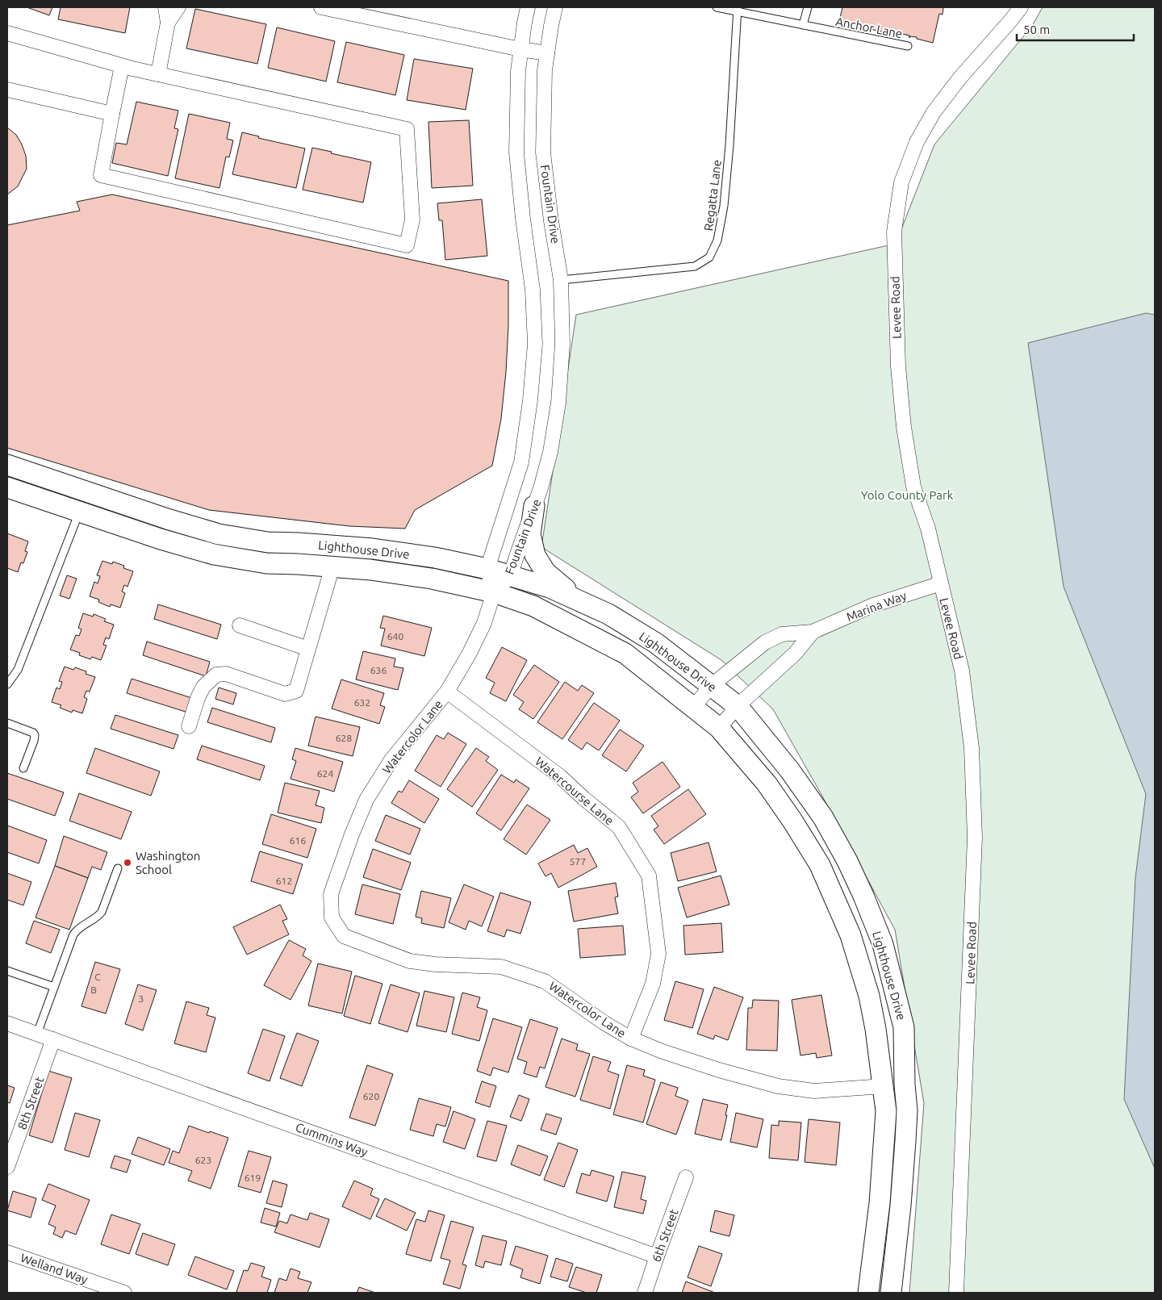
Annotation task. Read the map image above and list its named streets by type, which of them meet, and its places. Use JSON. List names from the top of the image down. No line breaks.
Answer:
{"streets":{"street":["Fountain Drive","Levee Road","Lighthouse Drive","Marina Way","Watercolor Lane","Watercourse Lane","8th Street","Cummins Way","6th Street","Welland Way"],"lane":["Anchor Lane","Regatta Lane"]},"crossings":[["Anchor Lane","Regatta Lane"],["Regatta Lane","Fountain Drive"],["Fountain Drive","Lighthouse Drive"],["Fountain Drive","Watercolor Lane"],["Levee Road","Marina Way"],["Lighthouse Drive","Marina Way"],["Lighthouse Drive","Watercolor Lane"],["Watercolor Lane","Watercourse Lane"],["8th Street","Cummins Way"],["Cummins Way","6th Street"]],"parks":["Yolo County Park"],"places":["Washington School"],"house_numbers":["640","636","632","628","624","616","577","612","C","B","3","620","623","619"],"scale_bar":"50 m"}
